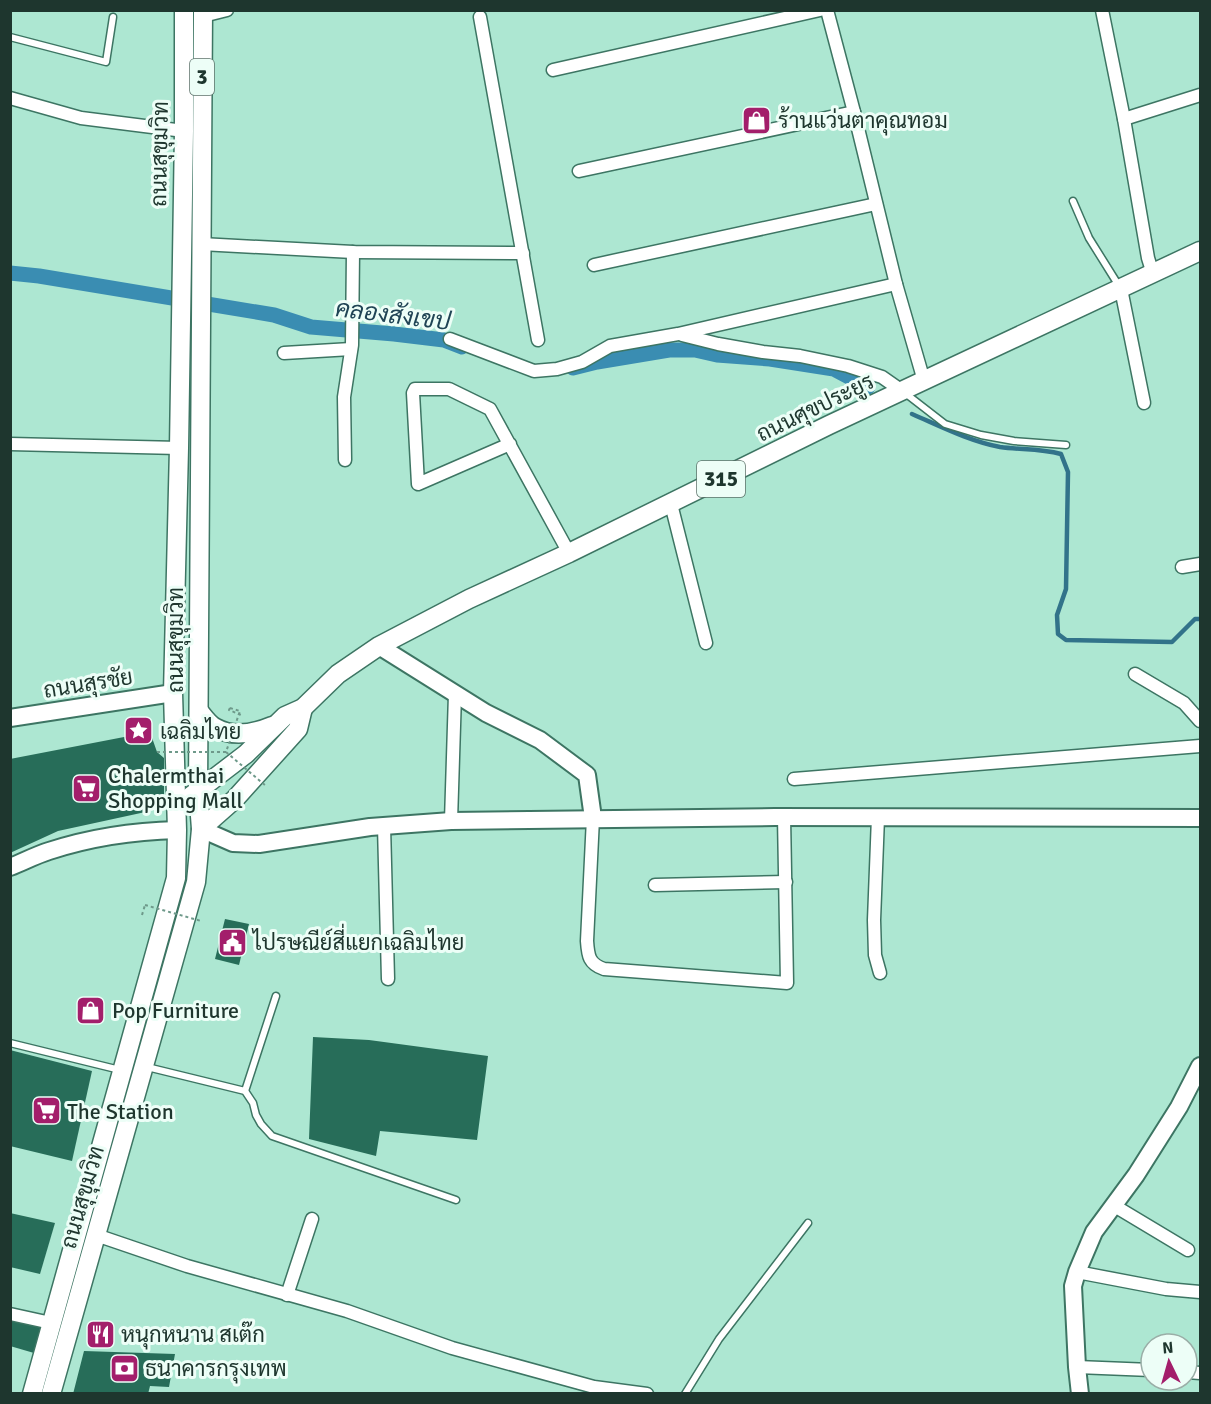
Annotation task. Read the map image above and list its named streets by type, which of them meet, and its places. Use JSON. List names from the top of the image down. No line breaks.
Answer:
{"streets":{"main road":["3","ถนนสุขุมวิท","ถนนศุขประยูร","315"],"street":["ถนนสุรชัย"]},"crossings":[["ถนนสุขุมวิท","ถนนศุขประยูร"],["ถนนสุขุมวิท","ถนนสุรชัย"]],"water":["คลองสังเขป"],"places":{"shop":["ร้านแว่นตาคุณทอม","Pop Furniture"],"place":["เฉลิมไทย"],"supermarket":["Chalermthai Shopping Mall","The Station"],"public building":["ไปรษณีย์สี่แยกเฉลิมไทย"],"restaurant":["หนุกหนาน สเต๊ก"],"bank":["ธนาคารกรุงเทพ"]},"north":"top"}
